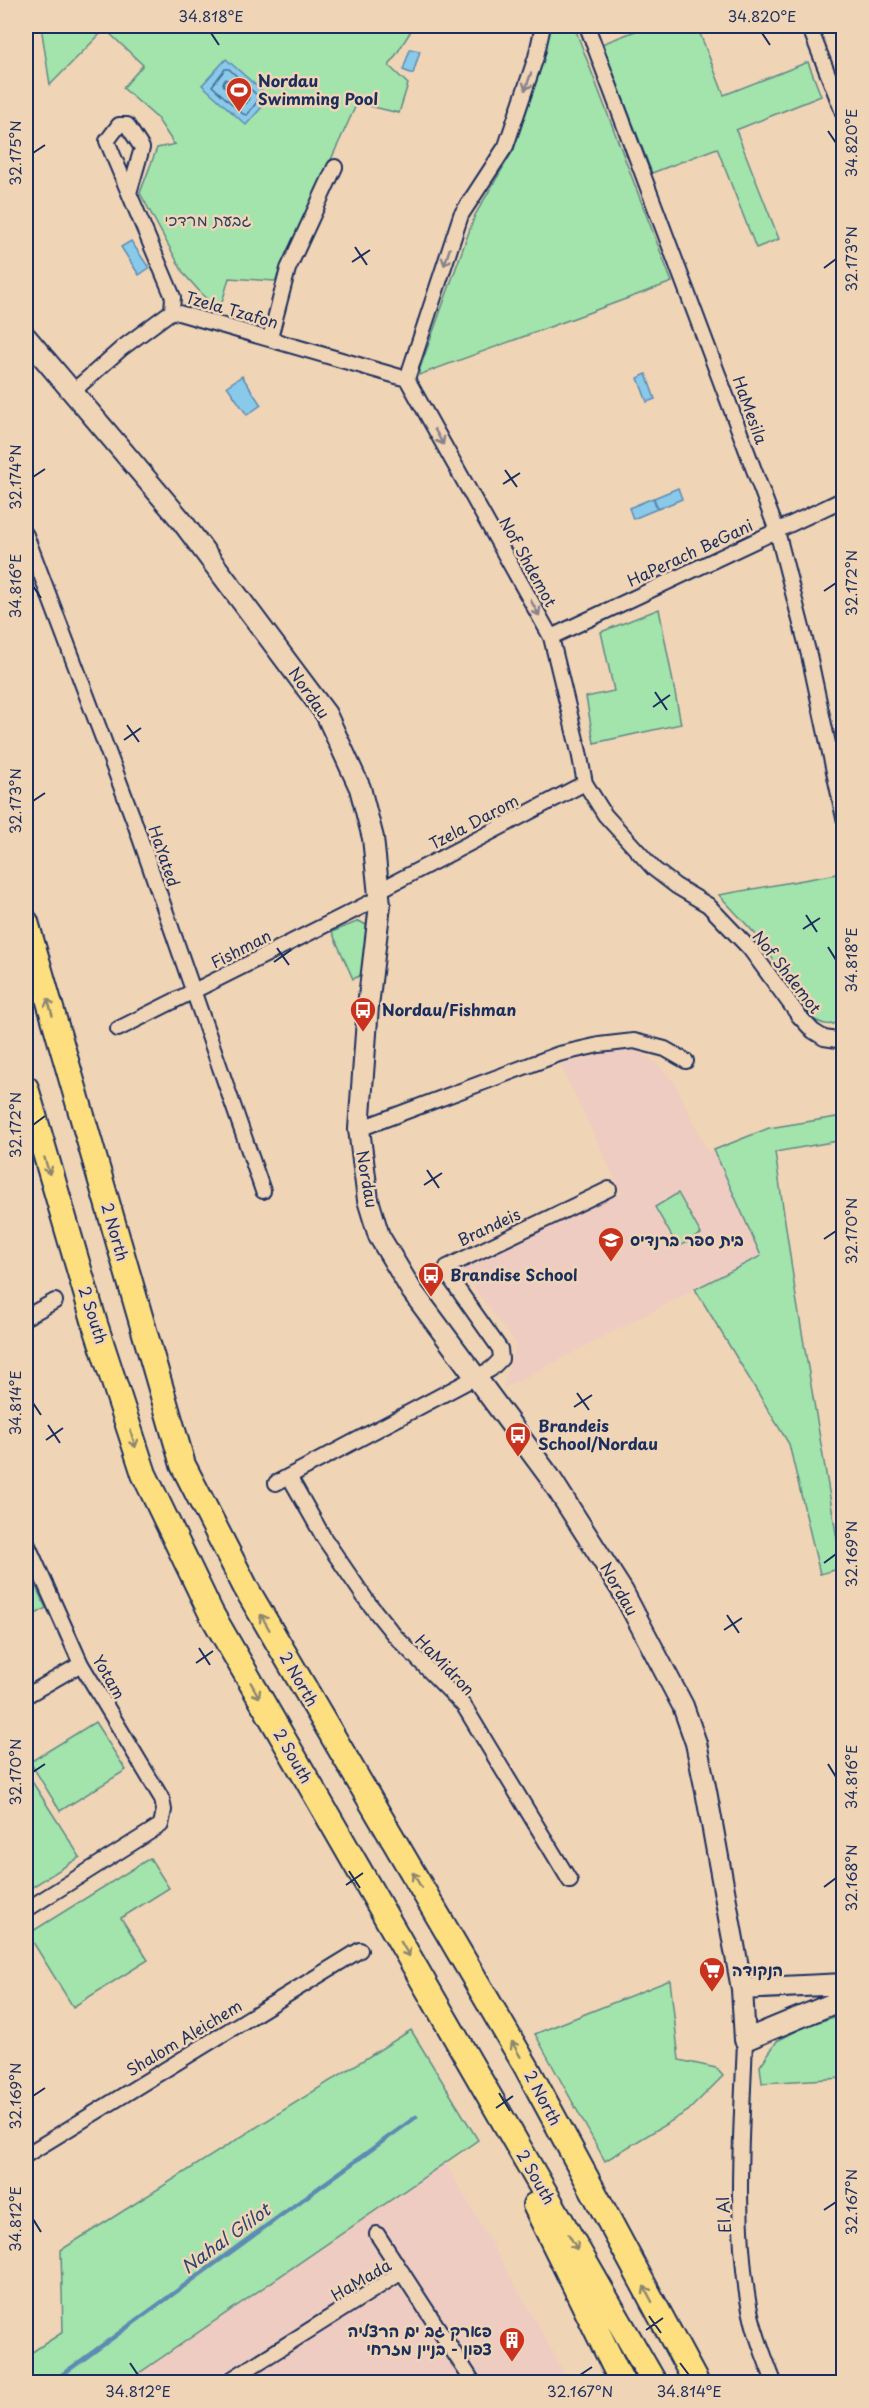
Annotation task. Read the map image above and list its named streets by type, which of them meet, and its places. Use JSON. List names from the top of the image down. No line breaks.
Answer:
{"streets":{"highway":["2 North","2 South"],"street":["Tzela Tzafon","HaMesila","HaPerach BeGani","Nof Shdemot","Nordau","Tzela Darom","HaYated","Fishman","Brandeis","HaMidron","Yotam","Shalom Aleichem","El Al","HaMada"]},"crossings":[["Tzela Tzafon","Nof Shdemot"],["Tzela Tzafon","Nordau"],["HaMesila","HaPerach BeGani"],["HaPerach BeGani","Nof Shdemot"],["Nof Shdemot","Tzela Darom"],["Nordau","Tzela Darom"],["Nordau","Fishman"],["Nordau","Brandeis"],["Nordau","El Al"],["Tzela Darom","Fishman"],["HaYated","Fishman"]],"one_way":["Nof Shdemot","2 North","2 South"],"water":["Nahal Glilot"],"parks":["גבעת מרדכי"],"places":{"sports":["Nordau Swimming Pool"],"bus stop":["Nordau/Fishman","Brandise School","Brandeis School/Nordau"],"school or university":["בית ספר ברנדיס"],"supermarket":["הנקודה"],"building":["פארק גב ים הרצליה צפון - בניין מזרחי"]},"coordinates":["34.818°E","34.820°E","32.175°N","32.173°N","32.174°N","32.172°N","34.816°E","32.170°N","34.814°E","32.169°N","32.168°N","32.167°N","34.812°E"]}
